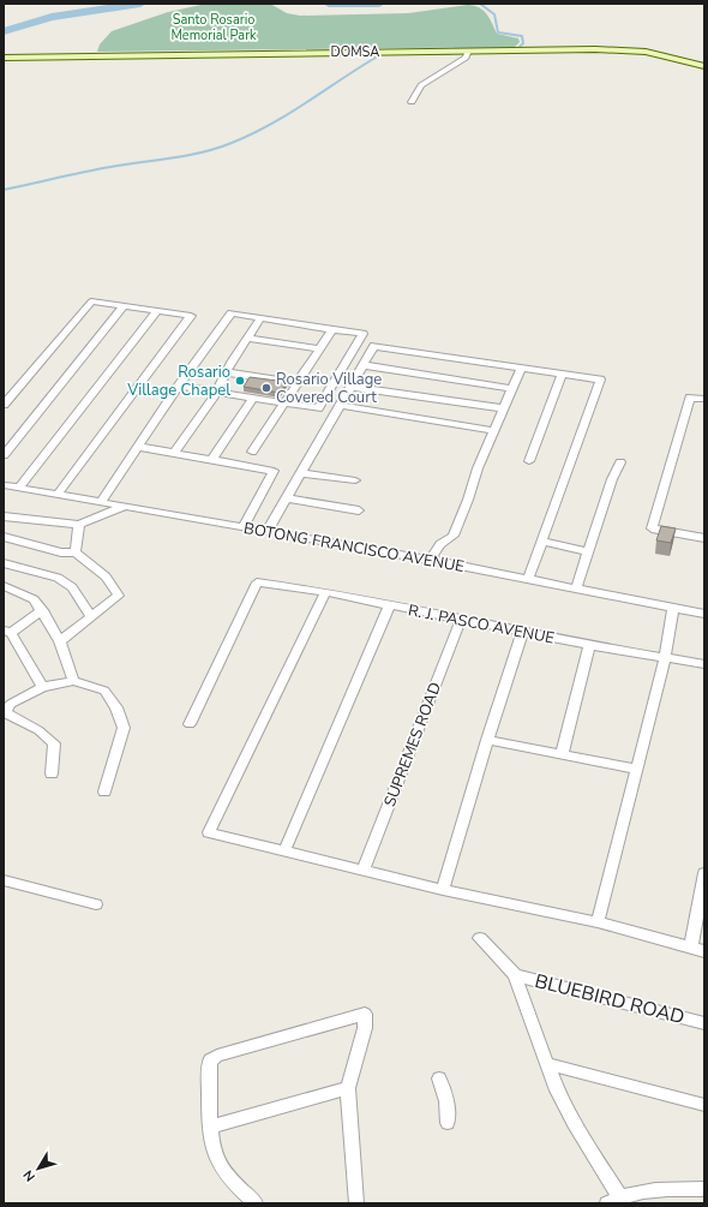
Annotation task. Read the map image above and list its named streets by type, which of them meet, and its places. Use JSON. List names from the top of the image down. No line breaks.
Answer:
{"streets":{"main road":["DOMSA"],"street":["BOTONG FRANCISCO AVENUE","R. J. PASCO AVENUE","SUPREMES ROAD","BLUEBIRD ROAD"]},"crossings":[["R. J. PASCO AVENUE","SUPREMES ROAD"]],"parks":["Santo Rosario Memorial Park"],"places":["Rosario Village Chapel","Rosario Village Covered Court"],"north":"bottom left"}
